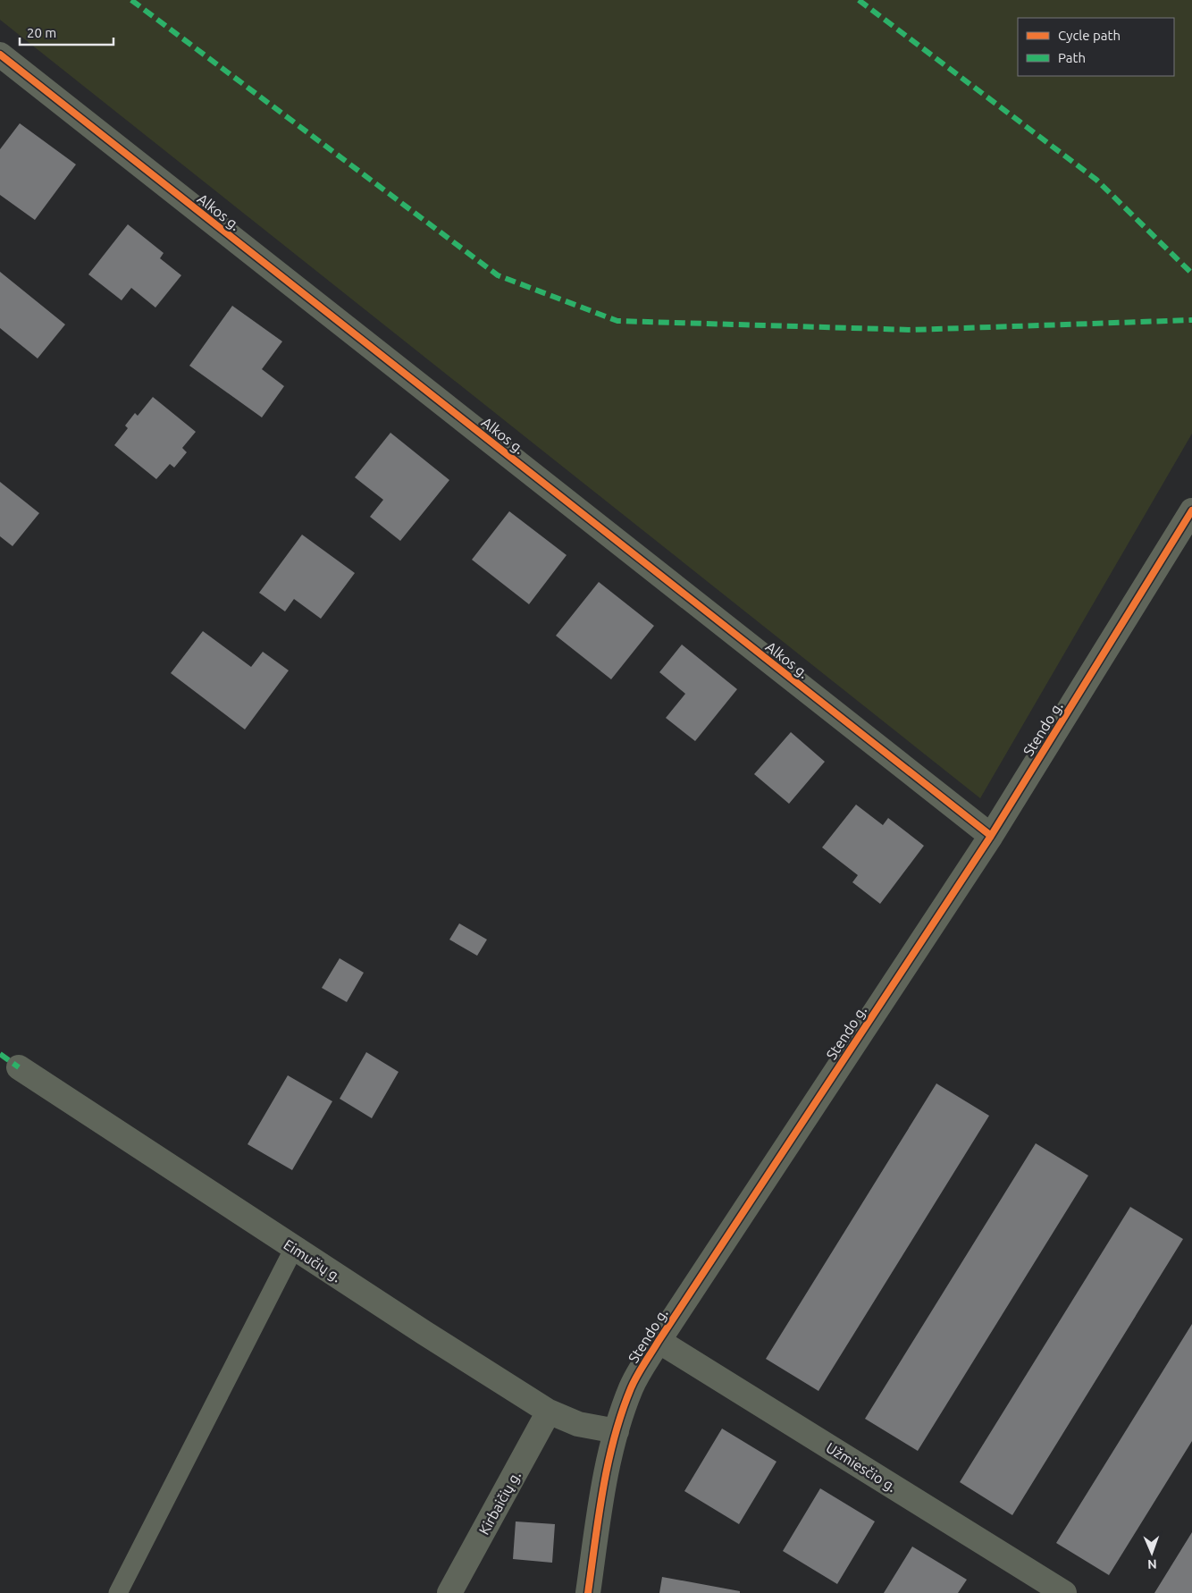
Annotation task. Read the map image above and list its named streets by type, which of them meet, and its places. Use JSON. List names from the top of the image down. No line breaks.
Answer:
{"streets":{"street":["Alkos g.","Stendo g.","Eimučių g.","Užmiesčio g.","Kirbaičių g."]},"crossings":[["Alkos g.","Stendo g."],["Stendo g.","Eimučių g."],["Stendo g.","Užmiesčio g."],["Eimučių g.","Kirbaičių g."]],"legend":["Cycle path","Path"],"scale_bar":"20 m","north":"bottom"}
